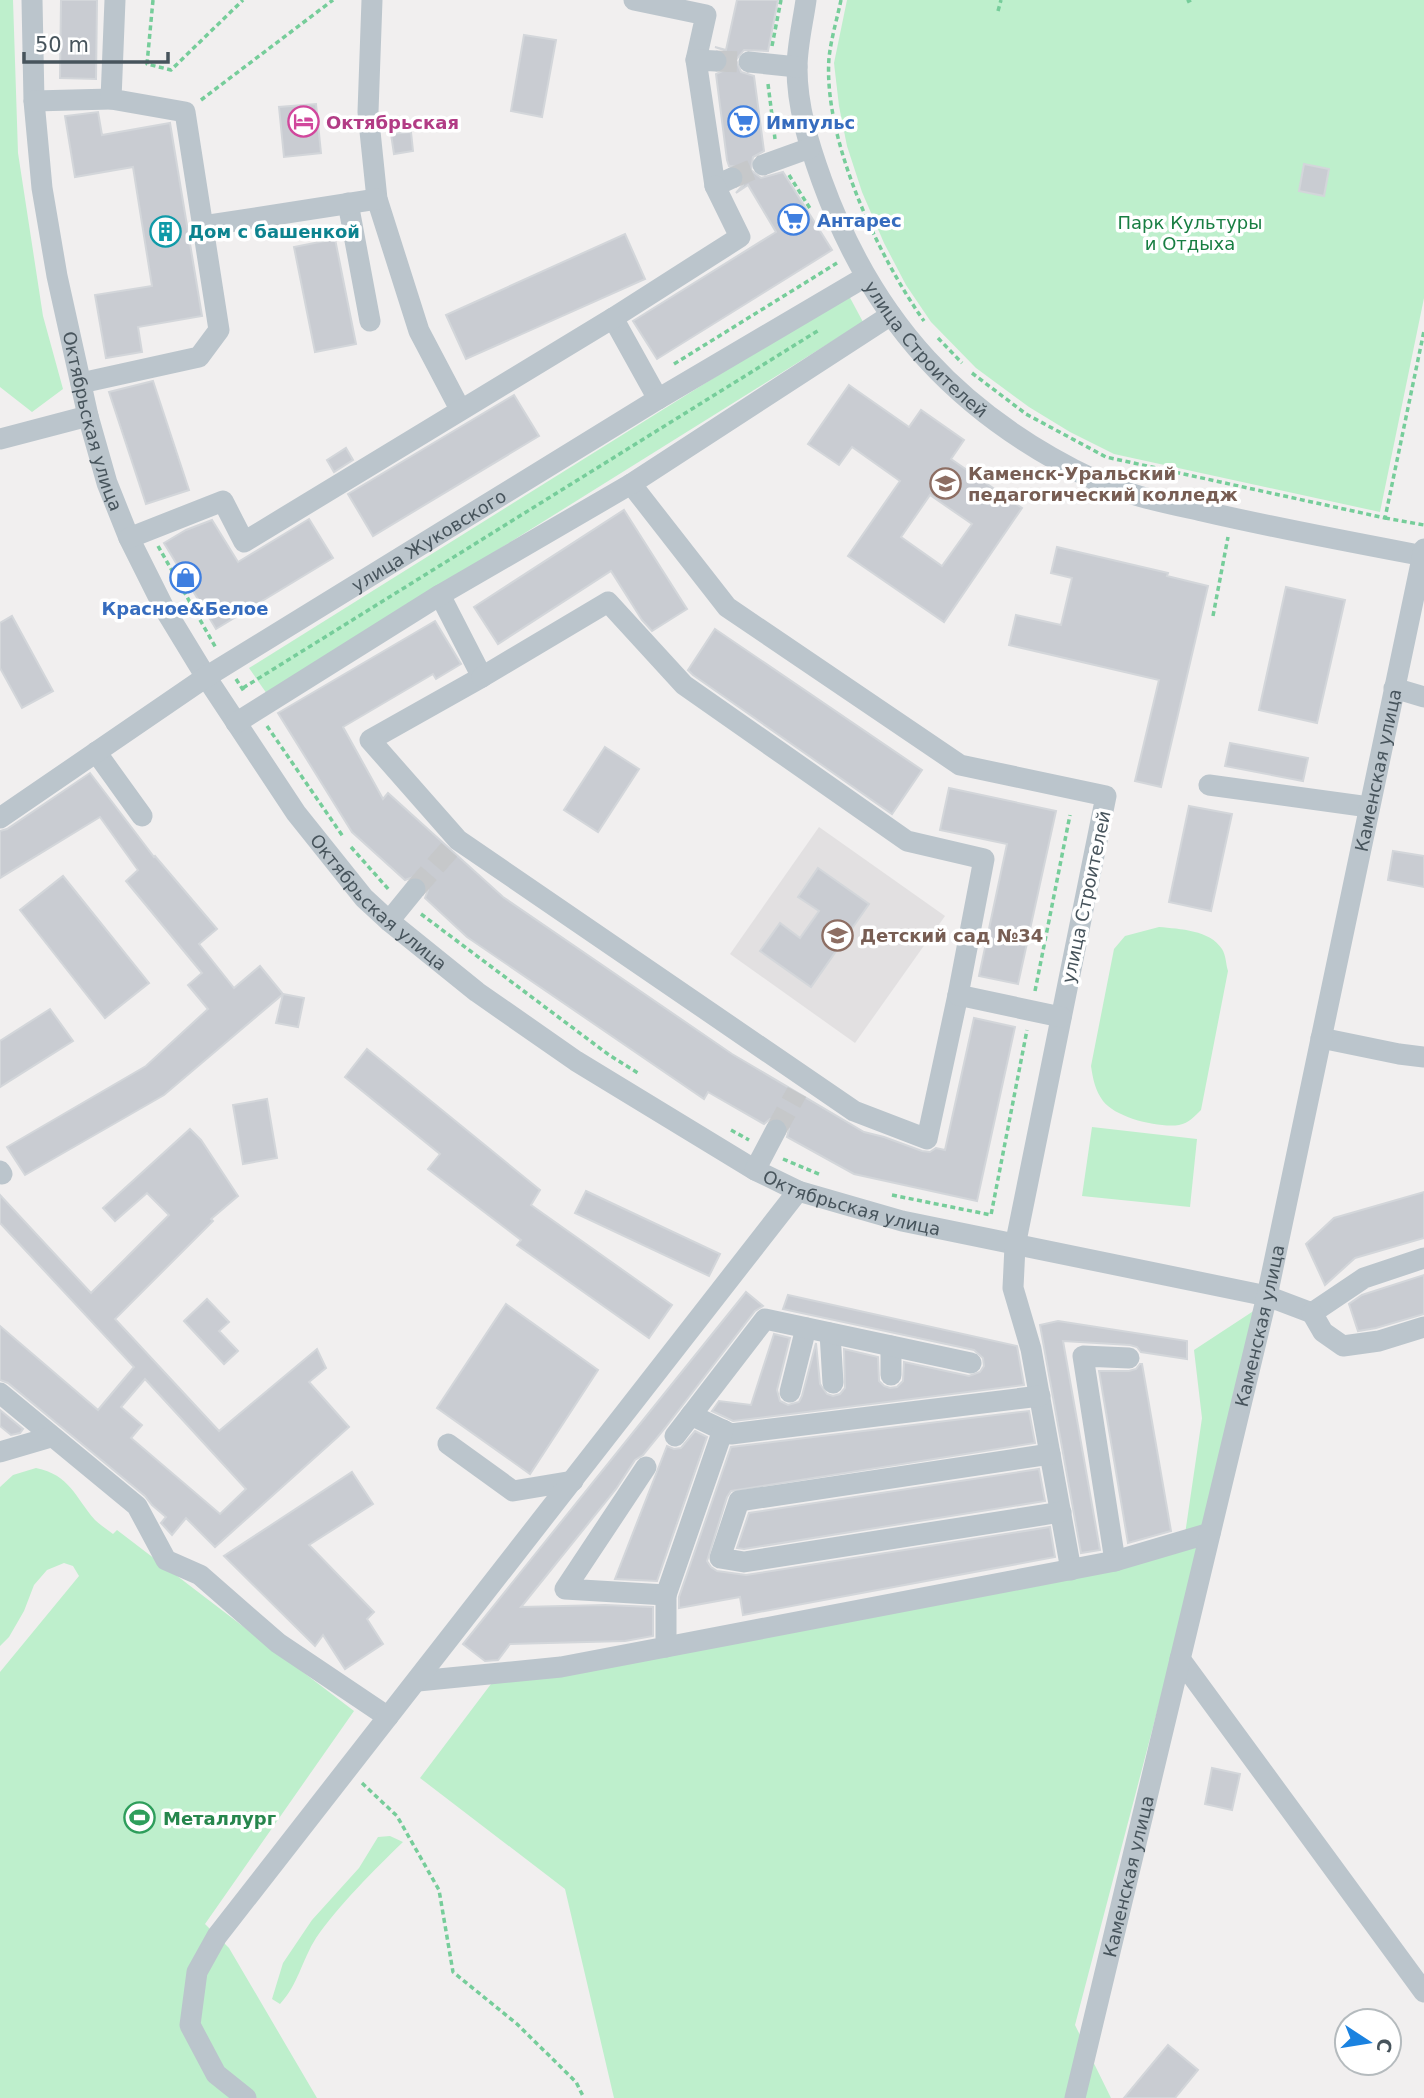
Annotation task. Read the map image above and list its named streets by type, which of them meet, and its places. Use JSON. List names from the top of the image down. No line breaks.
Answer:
{"streets":{"street":["улица Строителей","Октябрьская улица","улица Жуковского","Каменская улица"]},"crossings":[["улица Строителей","Октябрьская улица"],["улица Строителей","улица Жуковского"],["улица Строителей","Каменская улица"],["Октябрьская улица","улица Жуковского"],["Октябрьская улица","Каменская улица"]],"parks":["Парк Культуры и Отдыха"],"places":{"hotel":["Октябрьская"],"supermarket":["Импульс","Антарес"],"building":["Дом с башенкой"],"school or university":["Каменск-Уральский педагогический колледж","Детский сад №34"],"shop":["Красное&Белое"],"sports":["Металлург"]},"scale_bar":"50 m","north":"right"}
